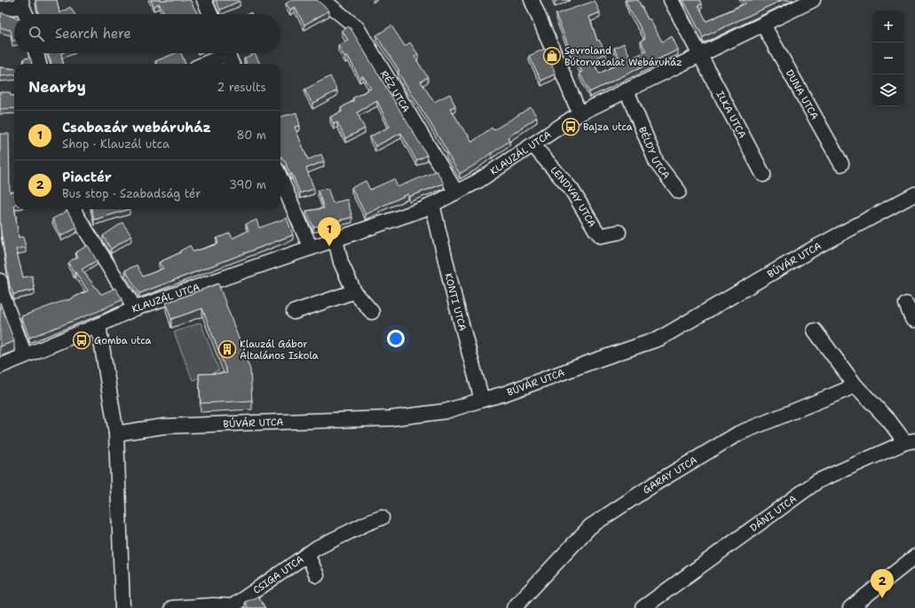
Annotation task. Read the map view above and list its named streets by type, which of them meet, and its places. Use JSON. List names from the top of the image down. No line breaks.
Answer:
{"streets":{"street":["RÉZ UTCA","DUNA UTCA","ILKA UTCA","BÉLDY UTCA","KLAUZÁL UTCA","LENDVAY UTCA","BÚVÁR UTCA","KONTI UTCA","GARAY UTCA","DÁNI UTCA","CSIGA UTCA"]},"crossings":[["RÉZ UTCA","KLAUZÁL UTCA"],["DUNA UTCA","KLAUZÁL UTCA"],["ILKA UTCA","KLAUZÁL UTCA"],["BÉLDY UTCA","KLAUZÁL UTCA"],["KLAUZÁL UTCA","LENDVAY UTCA"],["KLAUZÁL UTCA","KONTI UTCA"],["BÚVÁR UTCA","KONTI UTCA"]],"places":{"shop":["Sevroland Bútorvasalat Webáruház"],"bus stop":["Bajza utca","Gomba utca"],"building":["Klauzál Gábor Általános Iskola"]},"page":{"map_buttons":["+","−"],"search":"Search here","heading":["Nearby","2 results"],"list":[{"mark":"1","name":"Csabazár webáruház","note":"Shop · Klauzál utca","value":"80 m"},{"mark":"2","name":"Piactér","note":"Bus stop · Szabadság tér","value":"390 m"}],"pins":["1","2"]}}
